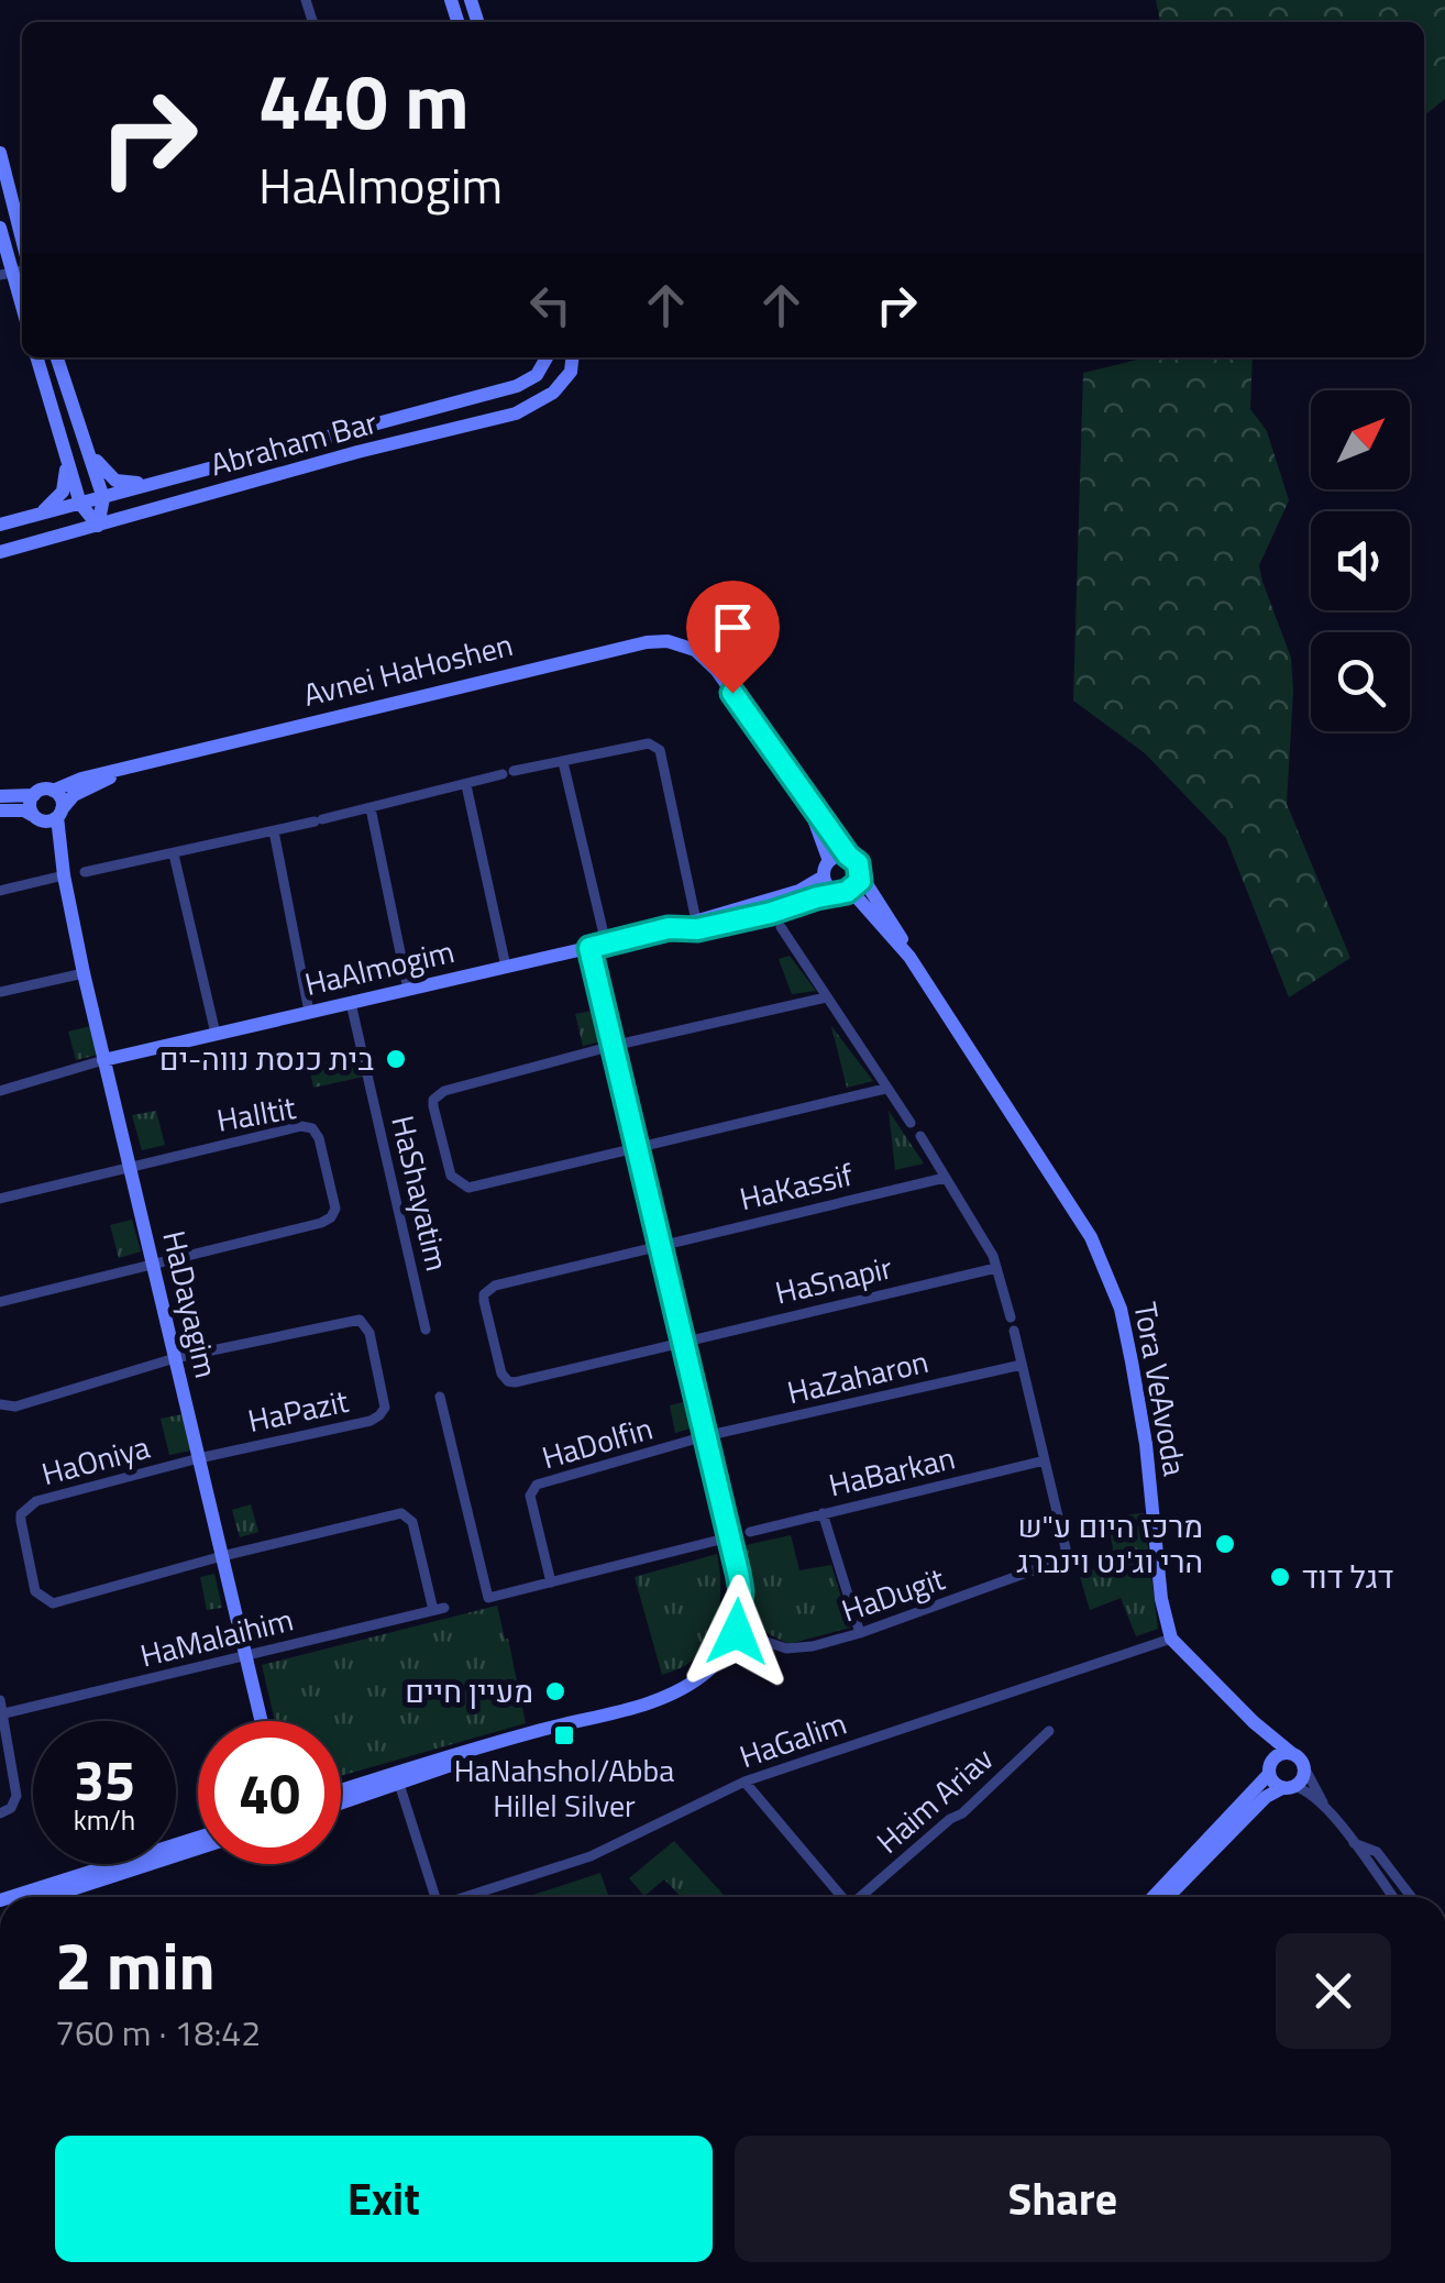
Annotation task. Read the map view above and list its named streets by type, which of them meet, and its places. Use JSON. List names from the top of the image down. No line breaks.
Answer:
{"streets":{"street":["Abraham Bar","Avnei HaHoshen","HaAlmogim","HaIltit","HaKassif","HaShayatim","HaSnapir","HaDayagim","HaZaharon","Tora VeAvoda","HaPazit","HaDolfin","HaOniya","HaBarkan","HaDugit","HaMalaihim","HaGalim","Haim Ariav"]},"crossings":[["Avnei HaHoshen","HaDayagim"],["HaAlmogim","HaShayatim"],["HaAlmogim","HaDayagim"],["HaAlmogim","Tora VeAvoda"],["HaIltit","HaDayagim"],["HaKassif","HaSnapir"],["HaDayagim","HaPazit"],["HaDayagim","HaOniya"],["HaDayagim","HaMalaihim"],["HaZaharon","HaDolfin"],["Tora VeAvoda","HaGalim"],["HaPazit","HaOniya"],["HaOniya","HaMalaihim"],["HaBarkan","HaDugit"]],"places":{"other":["בית כנסת נווה-ים","מרכז היום ע\"ש הרי וג'נט וינברג","דגל דוד","מעיין חיים"],"transit":["HaNahshol/Abba Hillel Silver"]},"north":"top right","page":{"turn":["440 m","HaAlmogim"],"speed":"35 km/h","limit":"40","heading":["2 min","760 m · 18:42"],"buttons":["Exit","Share"]}}
